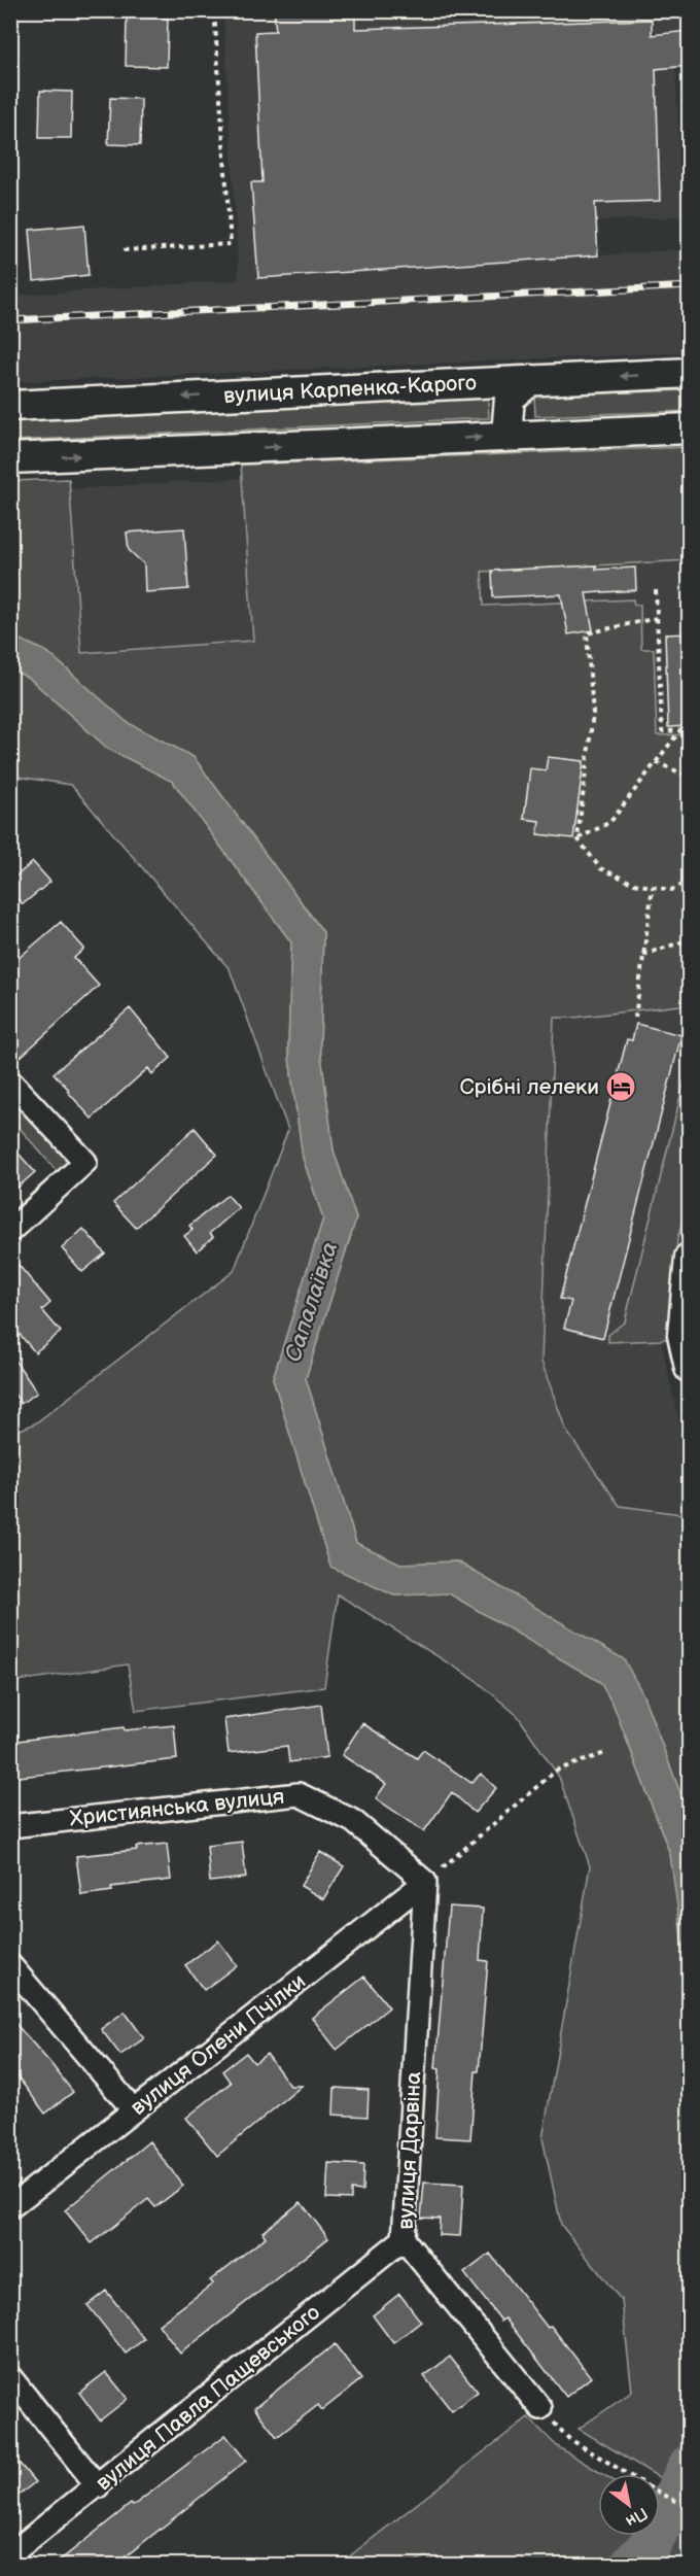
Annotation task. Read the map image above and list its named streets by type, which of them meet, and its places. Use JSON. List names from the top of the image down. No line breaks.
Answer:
{"streets":{"street":["вулиця Карпенка-Карого","Християнська вулиця","вулиця Олени Пчілки","вулиця Дарвіна","вулиця Павла Пащевського"]},"crossings":[["Християнська вулиця","вулиця Олени Пчілки"],["Християнська вулиця","вулиця Дарвіна"],["вулиця Олени Пчілки","вулиця Дарвіна"],["вулиця Дарвіна","вулиця Павла Пащевського"]],"water":["Сапалаївка"],"places":{"hotel":["Срібні лелеки"]},"north":"bottom right"}
